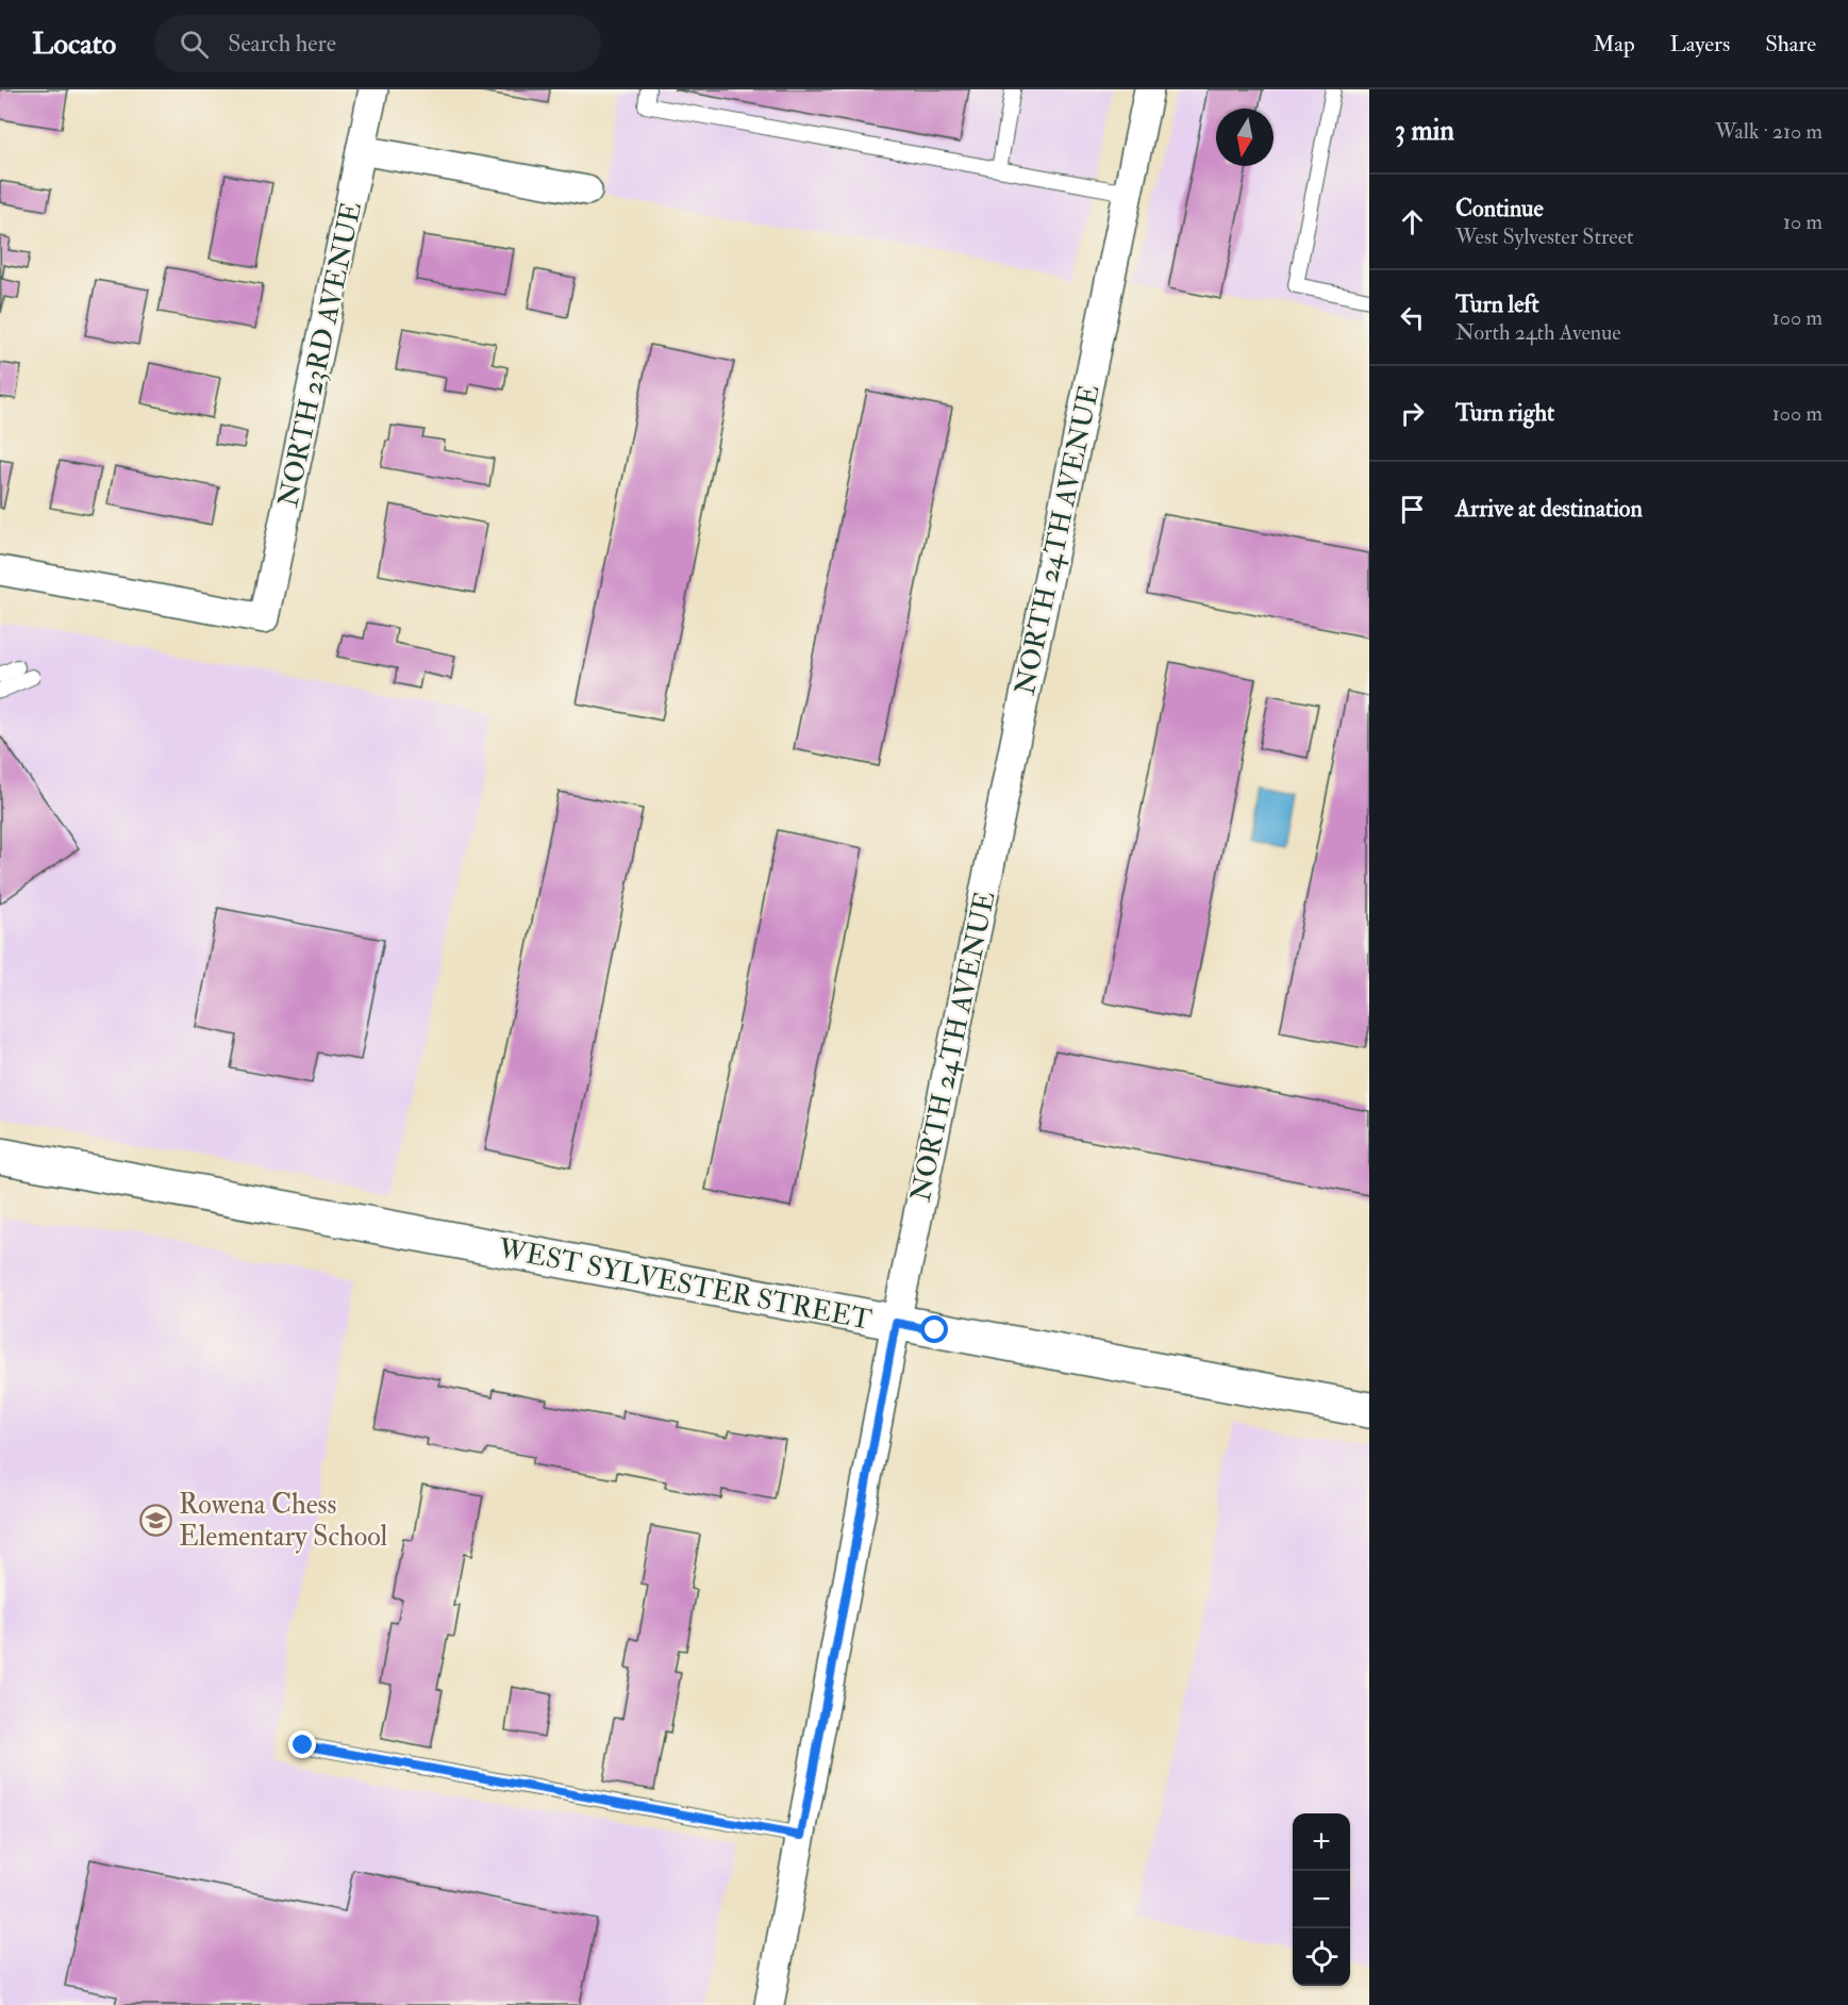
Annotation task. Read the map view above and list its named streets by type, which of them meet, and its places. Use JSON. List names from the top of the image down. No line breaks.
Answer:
{"streets":{"street":["NORTH 23RD AVENUE","NORTH 24TH AVENUE","WEST SYLVESTER STREET"]},"crossings":[["NORTH 24TH AVENUE","WEST SYLVESTER STREET"]],"places":{"school or university":["Rowena Chess Elementary School"]},"north":"bottom","page":{"header":"Locato","search":"Search here","nav":["Map","Layers","Share"],"heading":["3 min","Walk · 210 m"],"list":[["Continue","West Sylvester Street","10 m"],["Turn left","North 24th Avenue","100 m"],["Turn right","100 m"],"Arrive at destination"],"map_buttons":["+","−"]}}
